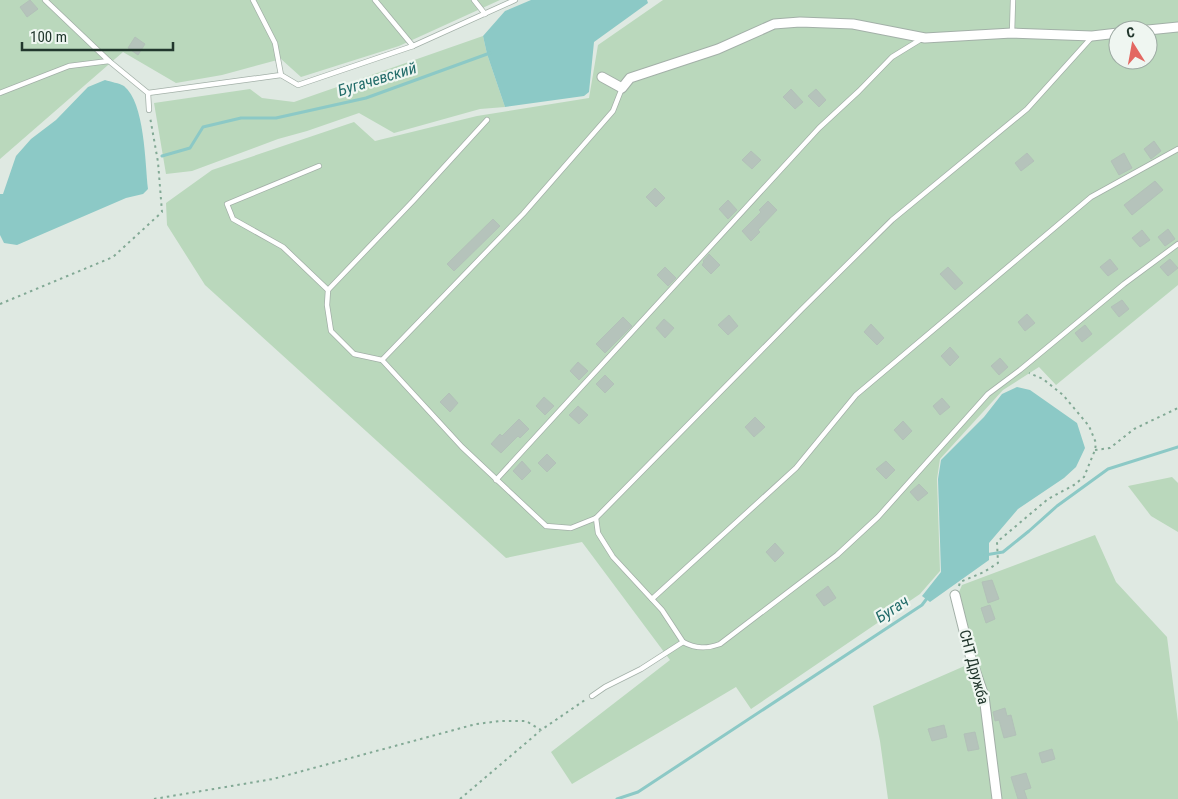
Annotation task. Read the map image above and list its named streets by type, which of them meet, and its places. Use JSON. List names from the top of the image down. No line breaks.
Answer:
{"streets":{"street":["СНТ Дружба"]},"water":["Бугачевский","Бугач"],"scale_bar":"100 m","north":"top"}
